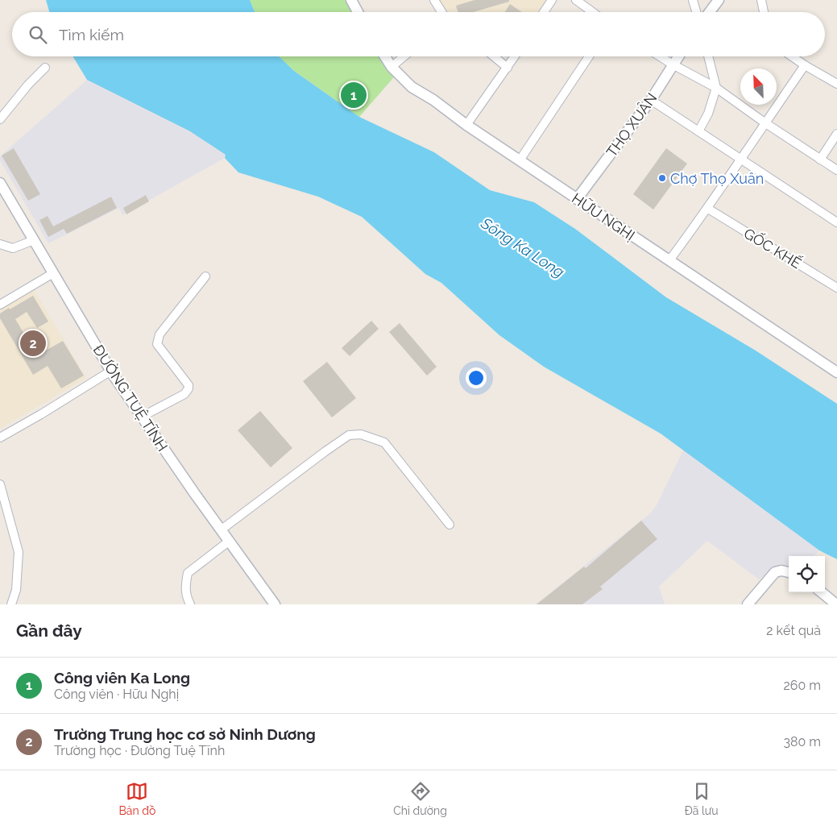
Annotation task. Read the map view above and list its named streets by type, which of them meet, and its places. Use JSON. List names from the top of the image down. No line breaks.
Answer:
{"streets":{"street":["THỌ XUÂN","HỮU NGHỊ","GỐC KHẾ","ĐƯỜNG TUỆ TĨNH"]},"crossings":[["THỌ XUÂN","HỮU NGHỊ"]],"water":["Sông Ka Long"],"places":["Chợ Thọ Xuân"],"north":"top left","page":{"search":"Tìm kiếm","pins":["1","2"],"heading":["Gần đây","2 kết quả"],"list":[{"mark":"1","name":"Công viên Ka Long","note":"Công viên · Hữu Nghị","value":"260 m"},{"mark":"2","name":"Trường Trung học cơ sở Ninh Dương","note":"Trường học · Đường Tuệ Tĩnh","value":"380 m"}],"nav":["Bản đồ","Chỉ đường","Đã lưu"]}}
